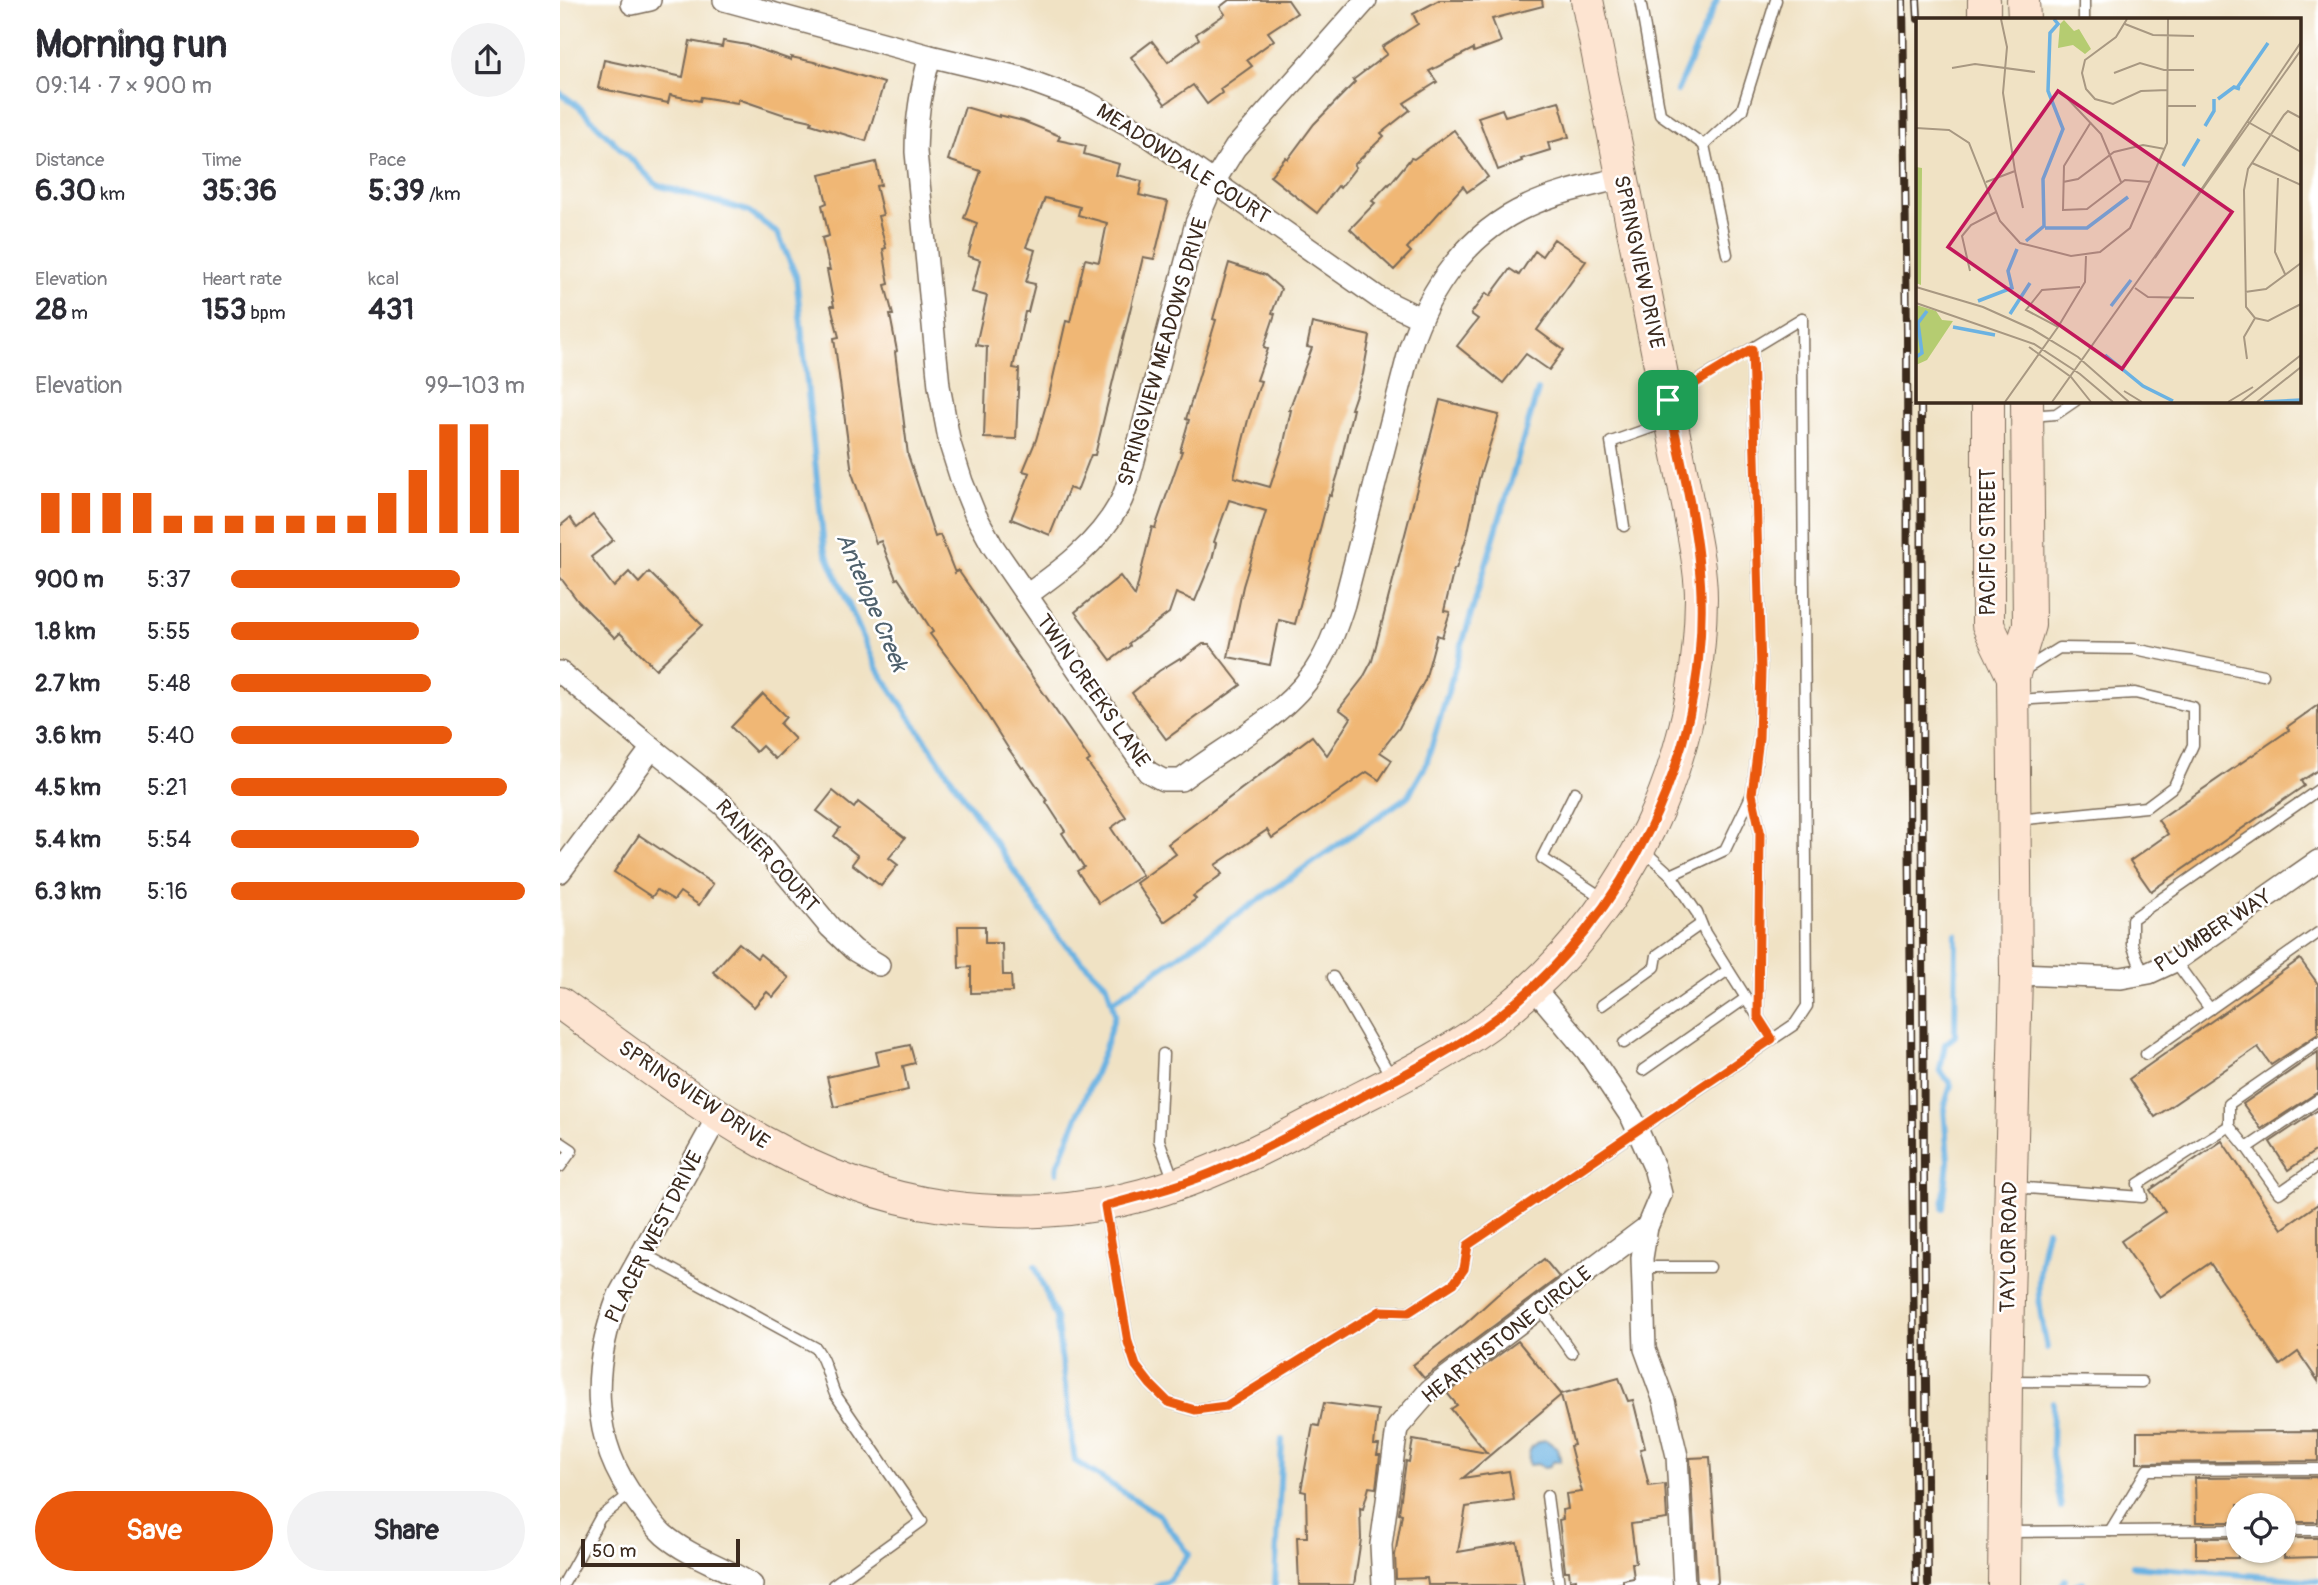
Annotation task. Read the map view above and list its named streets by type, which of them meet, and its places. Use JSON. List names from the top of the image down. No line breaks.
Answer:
{"streets":{"street":["MEADOWDALE COURT","SPRINGVIEW DRIVE","SPRINGVIEW MEADOWS DRIVE","PACIFIC STREET","TWIN CREEKS LANE","RAINIER COURT","PLUMBER WAY","PLACER WEST DRIVE","TAYLOR ROAD","HEARTHSTONE CIRCLE"]},"crossings":[["MEADOWDALE COURT","SPRINGVIEW MEADOWS DRIVE"],["MEADOWDALE COURT","TWIN CREEKS LANE"],["SPRINGVIEW DRIVE","TWIN CREEKS LANE"],["SPRINGVIEW DRIVE","PLACER WEST DRIVE"],["SPRINGVIEW DRIVE","HEARTHSTONE CIRCLE"],["SPRINGVIEW MEADOWS DRIVE","TWIN CREEKS LANE"],["PACIFIC STREET","TAYLOR ROAD"],["PLUMBER WAY","TAYLOR ROAD"]],"water":["Antelope Creek"],"scale_bar":"50 m","page":{"heading":["Morning run","09:14 · 7 × 900 m"],"stats":[["Distance","6.30 km"],["Time","35:36"],["Pace","5:39 /km"],["Elevation","28 m"],["Heart rate","153 bpm"],["kcal","431"]],"chart":["Elevation","99–103 m"],"list":[{"name":"900 m","note":"5:37"},{"name":"1.8 km","note":"5:55"},{"name":"2.7 km","note":"5:48"},{"name":"3.6 km","note":"5:40"},{"name":"4.5 km","note":"5:21"},{"name":"5.4 km","note":"5:54"},{"name":"6.3 km","note":"5:16"}],"buttons":["Save","Share"],"scale":"50 m"}}
